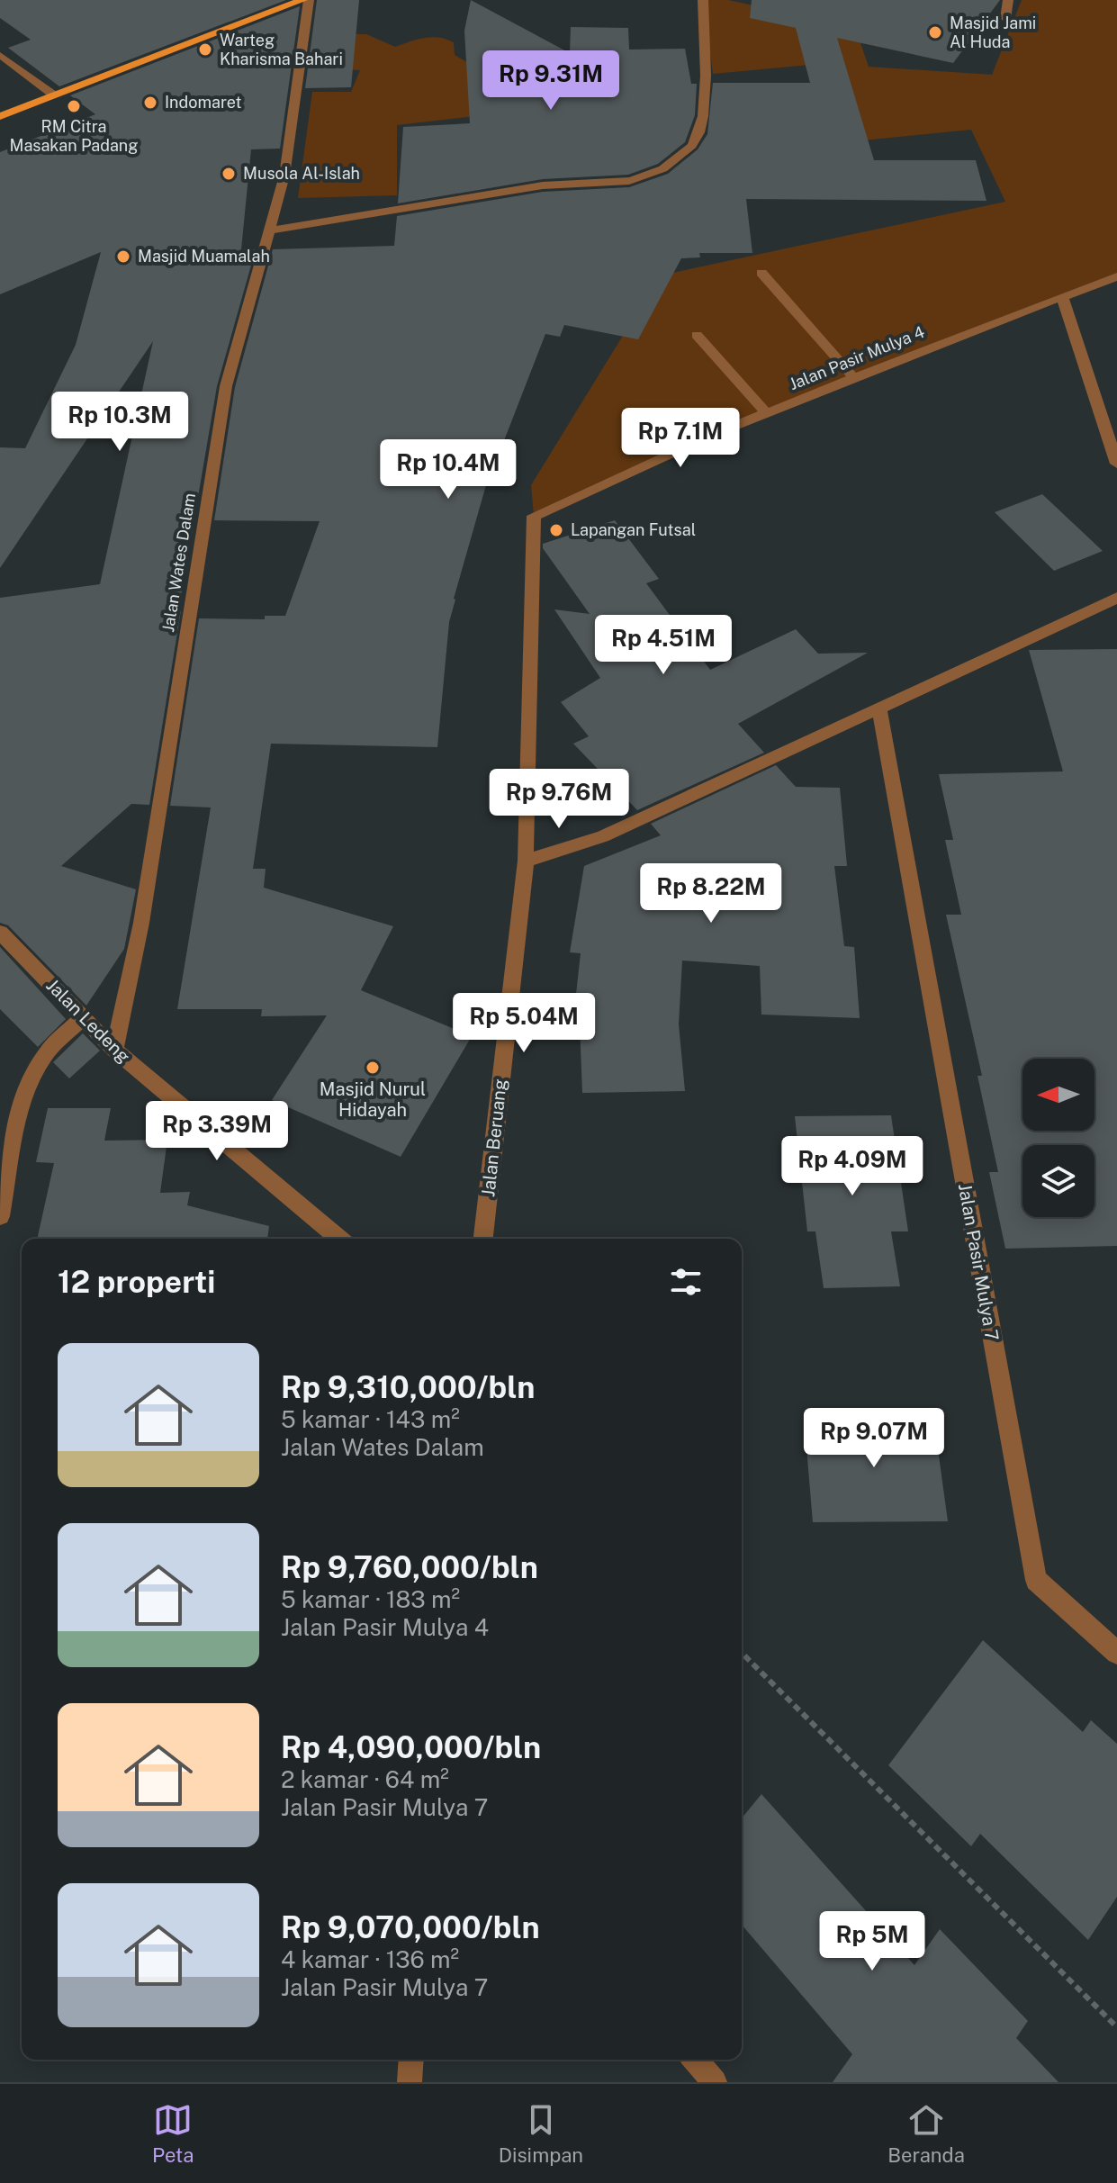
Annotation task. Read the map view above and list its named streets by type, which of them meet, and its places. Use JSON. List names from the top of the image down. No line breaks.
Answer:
{"streets":{"street":["Jalan Pasir Mulya 4","Jalan Wates Dalam","Jalan Ledeng","Jalan Beruang","Jalan Pasir Mulya 7"]},"crossings":[["Jalan Pasir Mulya 4","Jalan Beruang"],["Jalan Wates Dalam","Jalan Ledeng"]],"places":["Masjid Jami Al Huda","Warteg Kharisma Bahari","Indomaret","RM Citra Masakan Padang","Musola Al-Islah","Masjid Muamalah","Lapangan Futsal","Masjid Nurul Hidayah"],"north":"left","page":{"price":["Rp 9.31M","Rp 10.3M","Rp 7.1M","Rp 10.4M","Rp 4.51M","Rp 9.76M","Rp 8.22M","Rp 5.04M","Rp 3.39M","Rp 4.09M","Rp 9.07M","Rp 5M"],"heading":"12 properti","list":[{"name":"Rp 9,310,000/bln","note":"5 kamar · 143 m² · Jalan Wates Dalam"},{"name":"Rp 9,760,000/bln","note":"5 kamar · 183 m² · Jalan Pasir Mulya 4"},{"name":"Rp 4,090,000/bln","note":"2 kamar · 64 m² · Jalan Pasir Mulya 7"},{"name":"Rp 9,070,000/bln","note":"4 kamar · 136 m² · Jalan Pasir Mulya 7"}],"tabs":["Peta","Disimpan","Beranda"]}}
